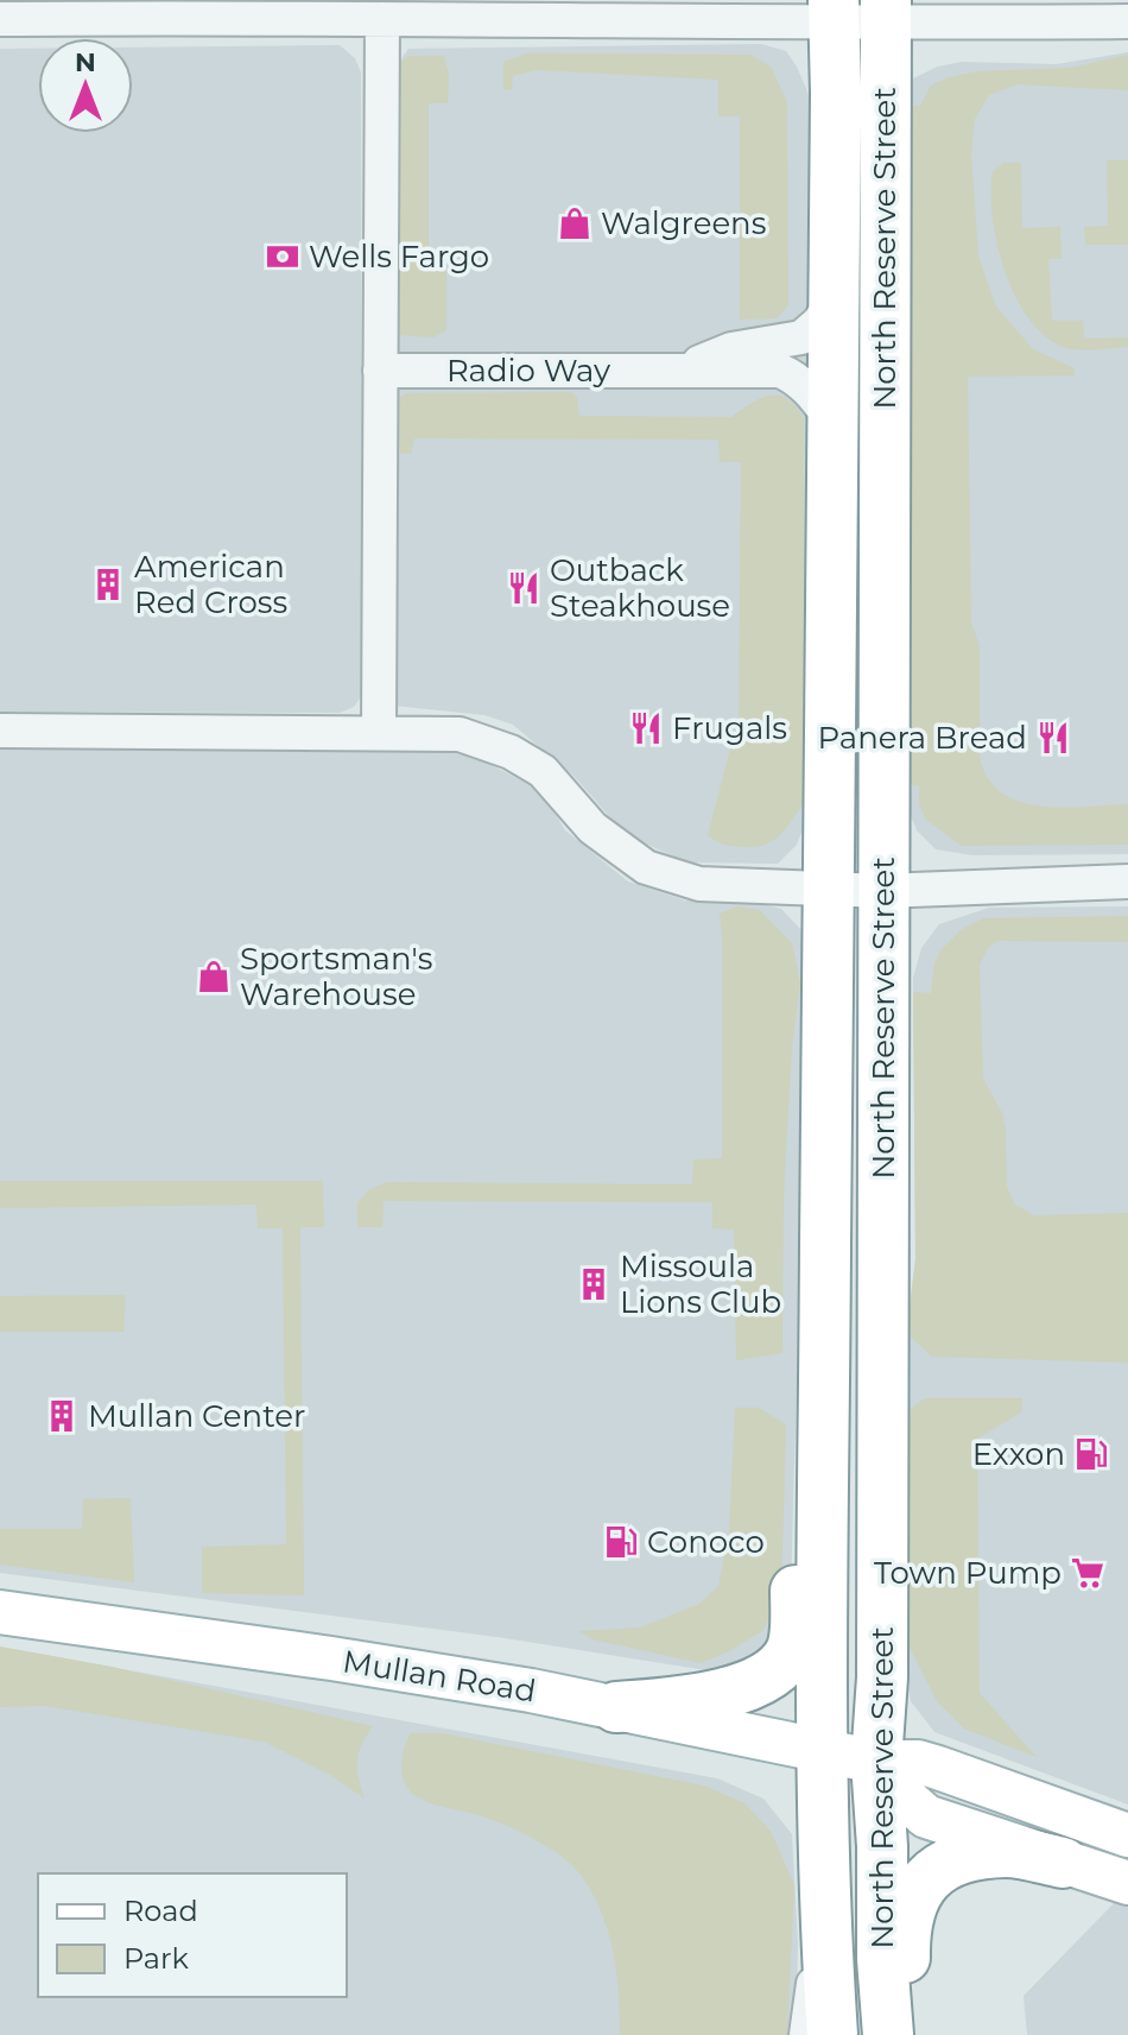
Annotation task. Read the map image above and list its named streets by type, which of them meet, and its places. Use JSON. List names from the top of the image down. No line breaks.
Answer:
{"streets":{"highway":["North Reserve Street"],"main road":["Mullan Road"],"street":["Radio Way"]},"crossings":[["North Reserve Street","Radio Way"],["North Reserve Street","Mullan Road"]],"places":{"shop":["Walgreens","Sportsman's Warehouse"],"bank":["Wells Fargo"],"building":["American Red Cross","Missoula Lions Club","Mullan Center"],"restaurant":["Outback Steakhouse","Frugals","Panera Bread"],"fuel station":["Exxon","Conoco"],"supermarket":["Town Pump"]},"legend":["Road","Park"],"north":"top"}
